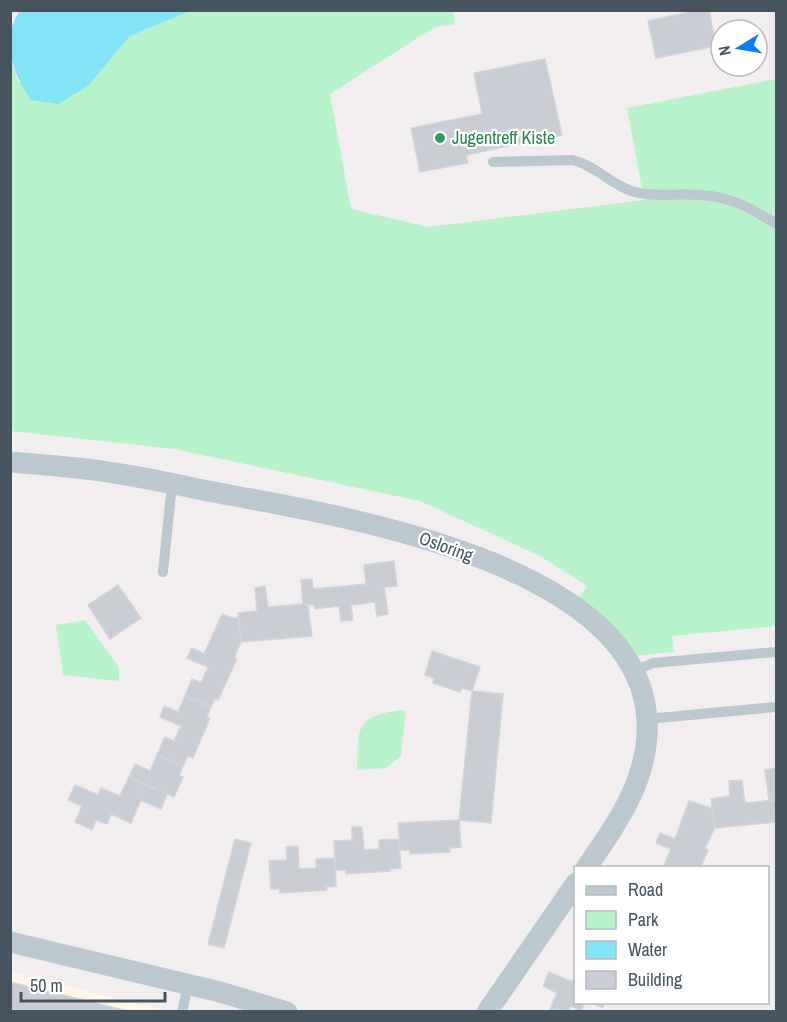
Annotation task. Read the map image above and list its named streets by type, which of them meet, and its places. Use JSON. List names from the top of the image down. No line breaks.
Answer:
{"streets":{"street":["Osloring"]},"places":["Jugentreff Kiste"],"legend":["Road","Park","Water","Building"],"scale_bar":"50 m","north":"left"}
